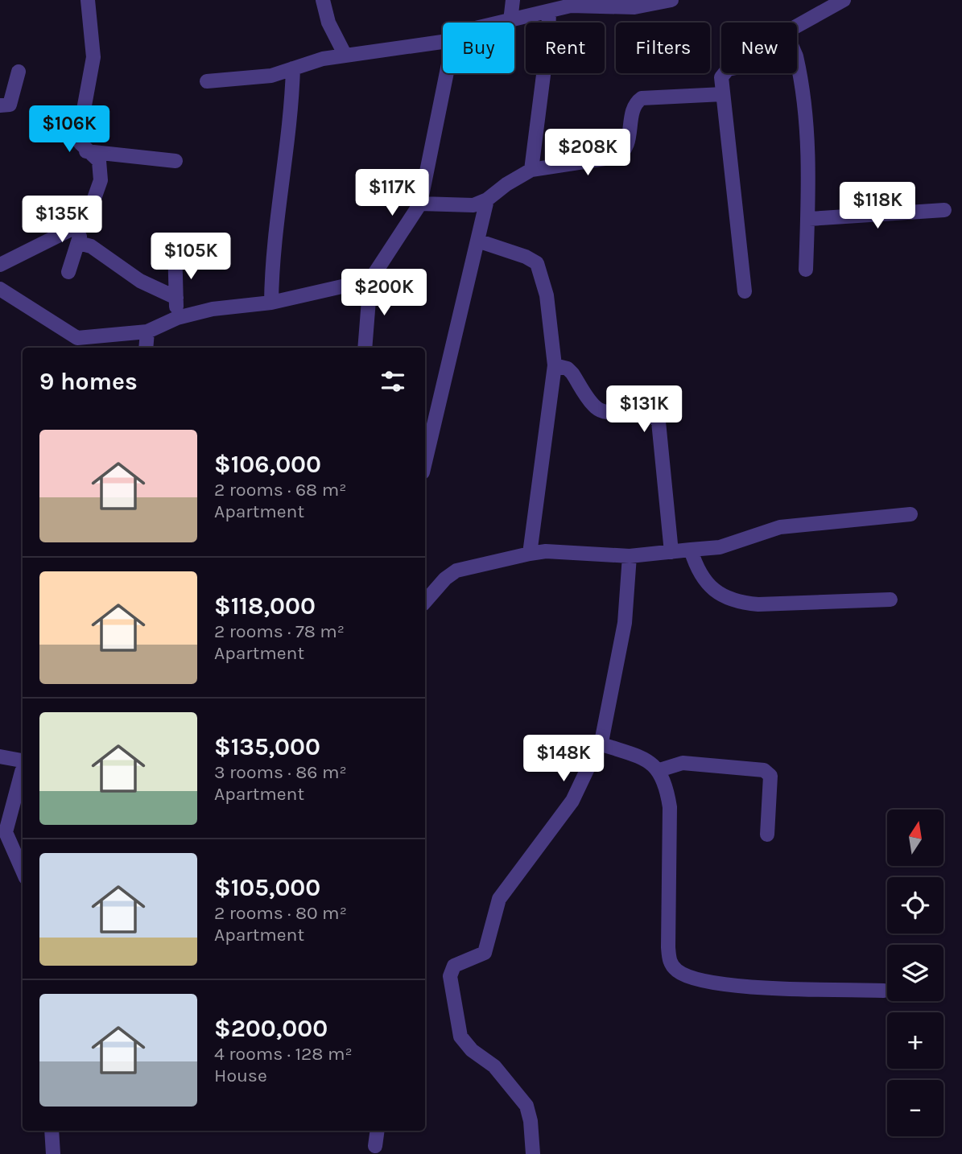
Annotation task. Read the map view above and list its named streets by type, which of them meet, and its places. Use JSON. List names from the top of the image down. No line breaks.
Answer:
{"north":"top","page":{"chip":["Buy","Rent","Filters","New"],"price":["$106K","$208K","$117K","$118K","$135K","$105K","$200K","$131K","$148K"],"heading":"9 homes","list":[{"name":"$106,000","note":"2 rooms · 68 m² · Apartment"},{"name":"$118,000","note":"2 rooms · 78 m² · Apartment"},{"name":"$135,000","note":"3 rooms · 86 m² · Apartment"},{"name":"$105,000","note":"2 rooms · 80 m² · Apartment"},{"name":"$200,000","note":"4 rooms · 128 m² · House"}],"map_buttons":["+","−"]}}
